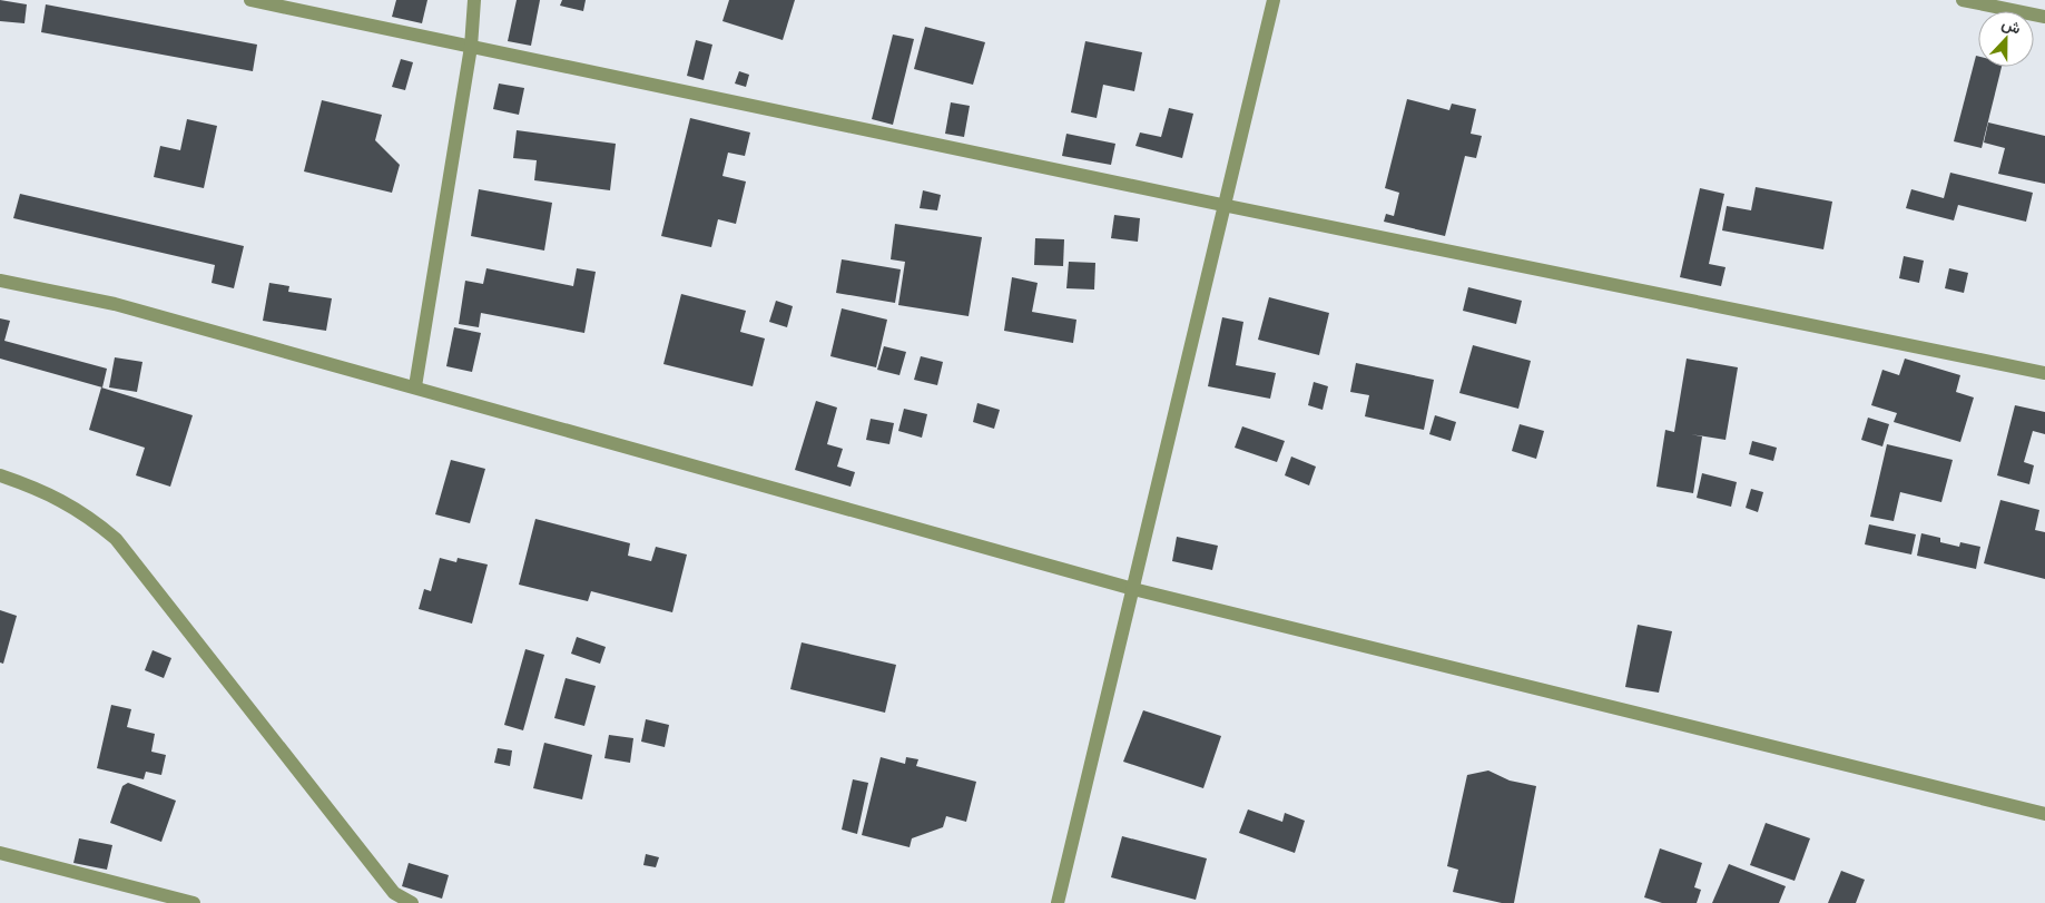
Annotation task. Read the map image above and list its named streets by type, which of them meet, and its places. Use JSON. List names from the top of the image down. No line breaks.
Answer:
{"north":"top"}
